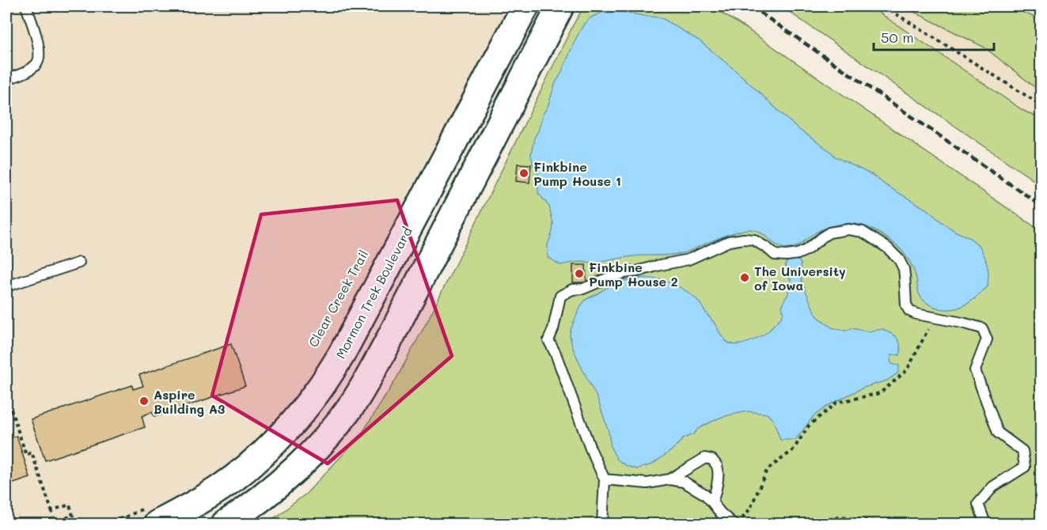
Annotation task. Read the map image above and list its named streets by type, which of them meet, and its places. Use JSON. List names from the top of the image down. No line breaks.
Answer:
{"streets":{"main road":["Mormon Trek Boulevard"]},"places":["Finkbine Pump House 1","Finkbine Pump House 2","The University of Iowa","Aspire Building A3"],"scale_bar":"50 m"}
